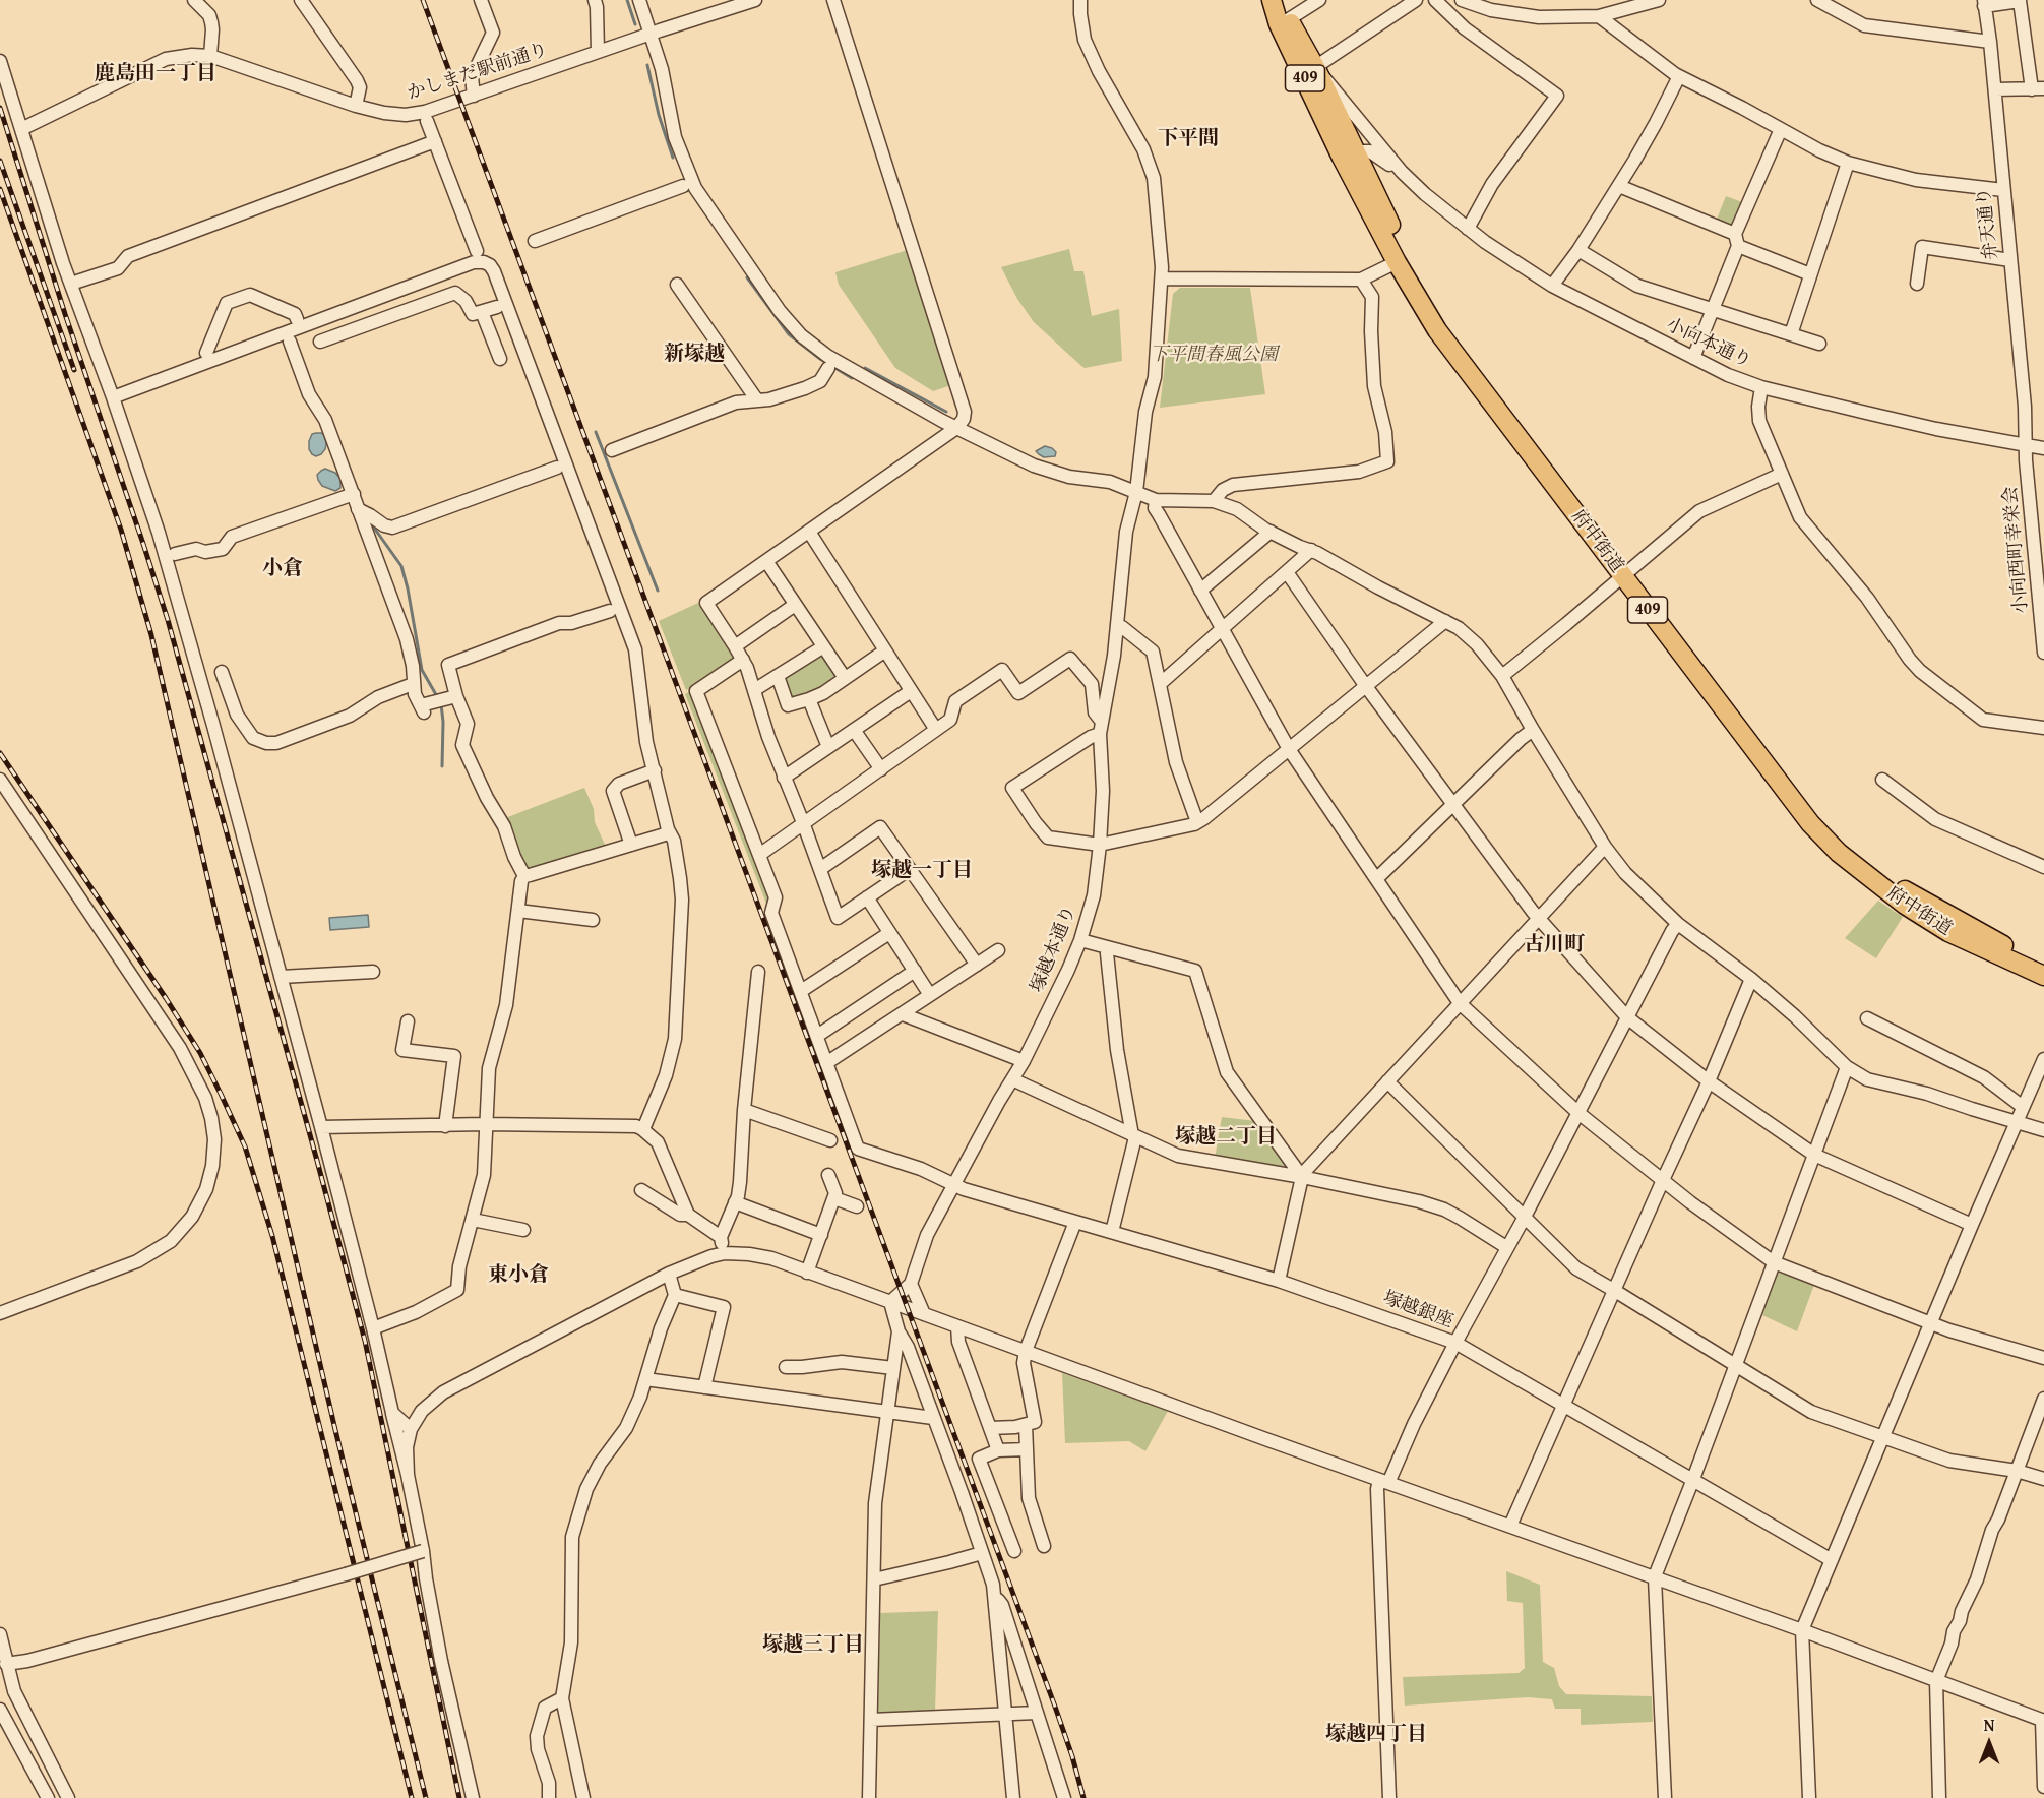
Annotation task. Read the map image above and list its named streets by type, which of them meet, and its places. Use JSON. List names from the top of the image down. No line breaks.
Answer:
{"streets":{"highway":["409","府中街道"],"street":["かしまだ駅前通り","弁天通り","小向本通り","小向西町幸栄会","塚越本通り","塚越銀座"]},"crossings":[["弁天通り","小向本通り"],["弁天通り","小向西町幸栄会"],["小向本通り","小向西町幸栄会"],["塚越本通り","塚越銀座"]],"districts":["鹿島田一丁目","下平間","新塚越","小倉","塚越一丁目","古川町","塚越二丁目","東小倉","塚越三丁目","塚越四丁目"],"parks":["下平間春風公園"],"north":"top"}
